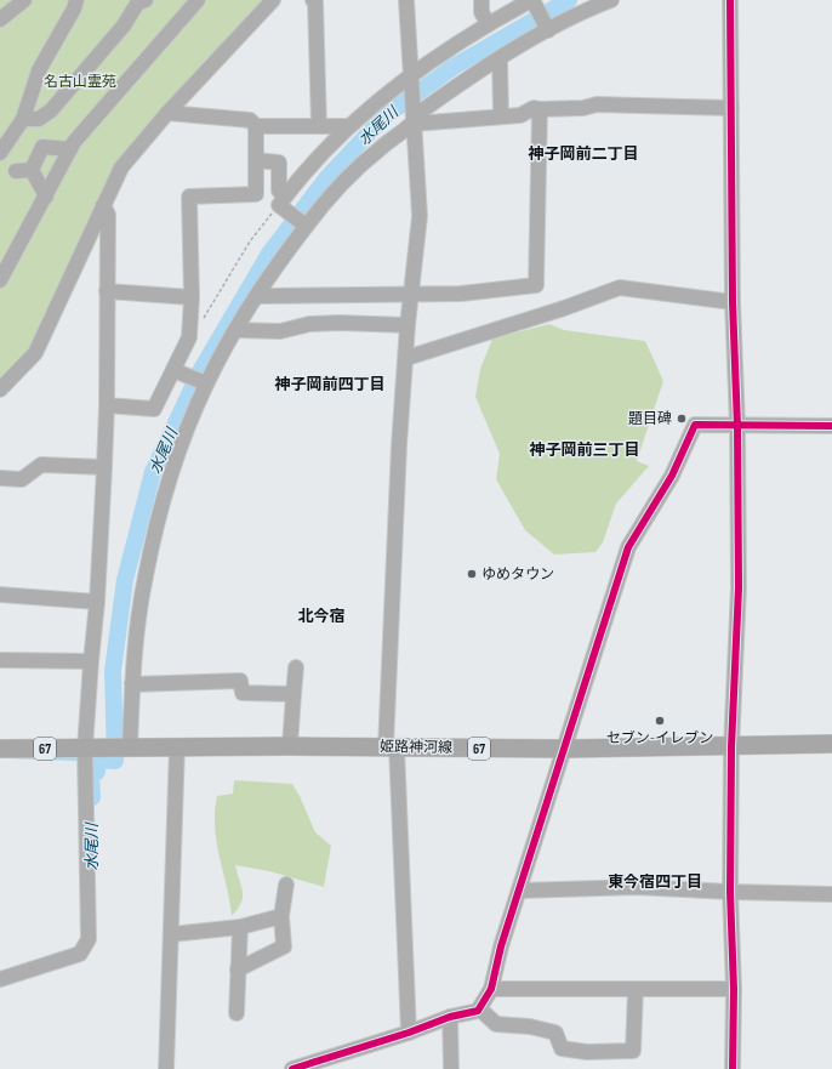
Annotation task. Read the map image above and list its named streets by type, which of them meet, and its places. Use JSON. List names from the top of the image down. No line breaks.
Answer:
{"streets":{"main road":["姫路神河線","67"]},"districts":["神子岡前二丁目","神子岡前四丁目","神子岡前三丁目","北今宿","東今宿四丁目"],"water":["水尾川"],"parks":["名古山霊苑"],"places":["題目碑","ゆめタウン","セブン-イレブン"]}
